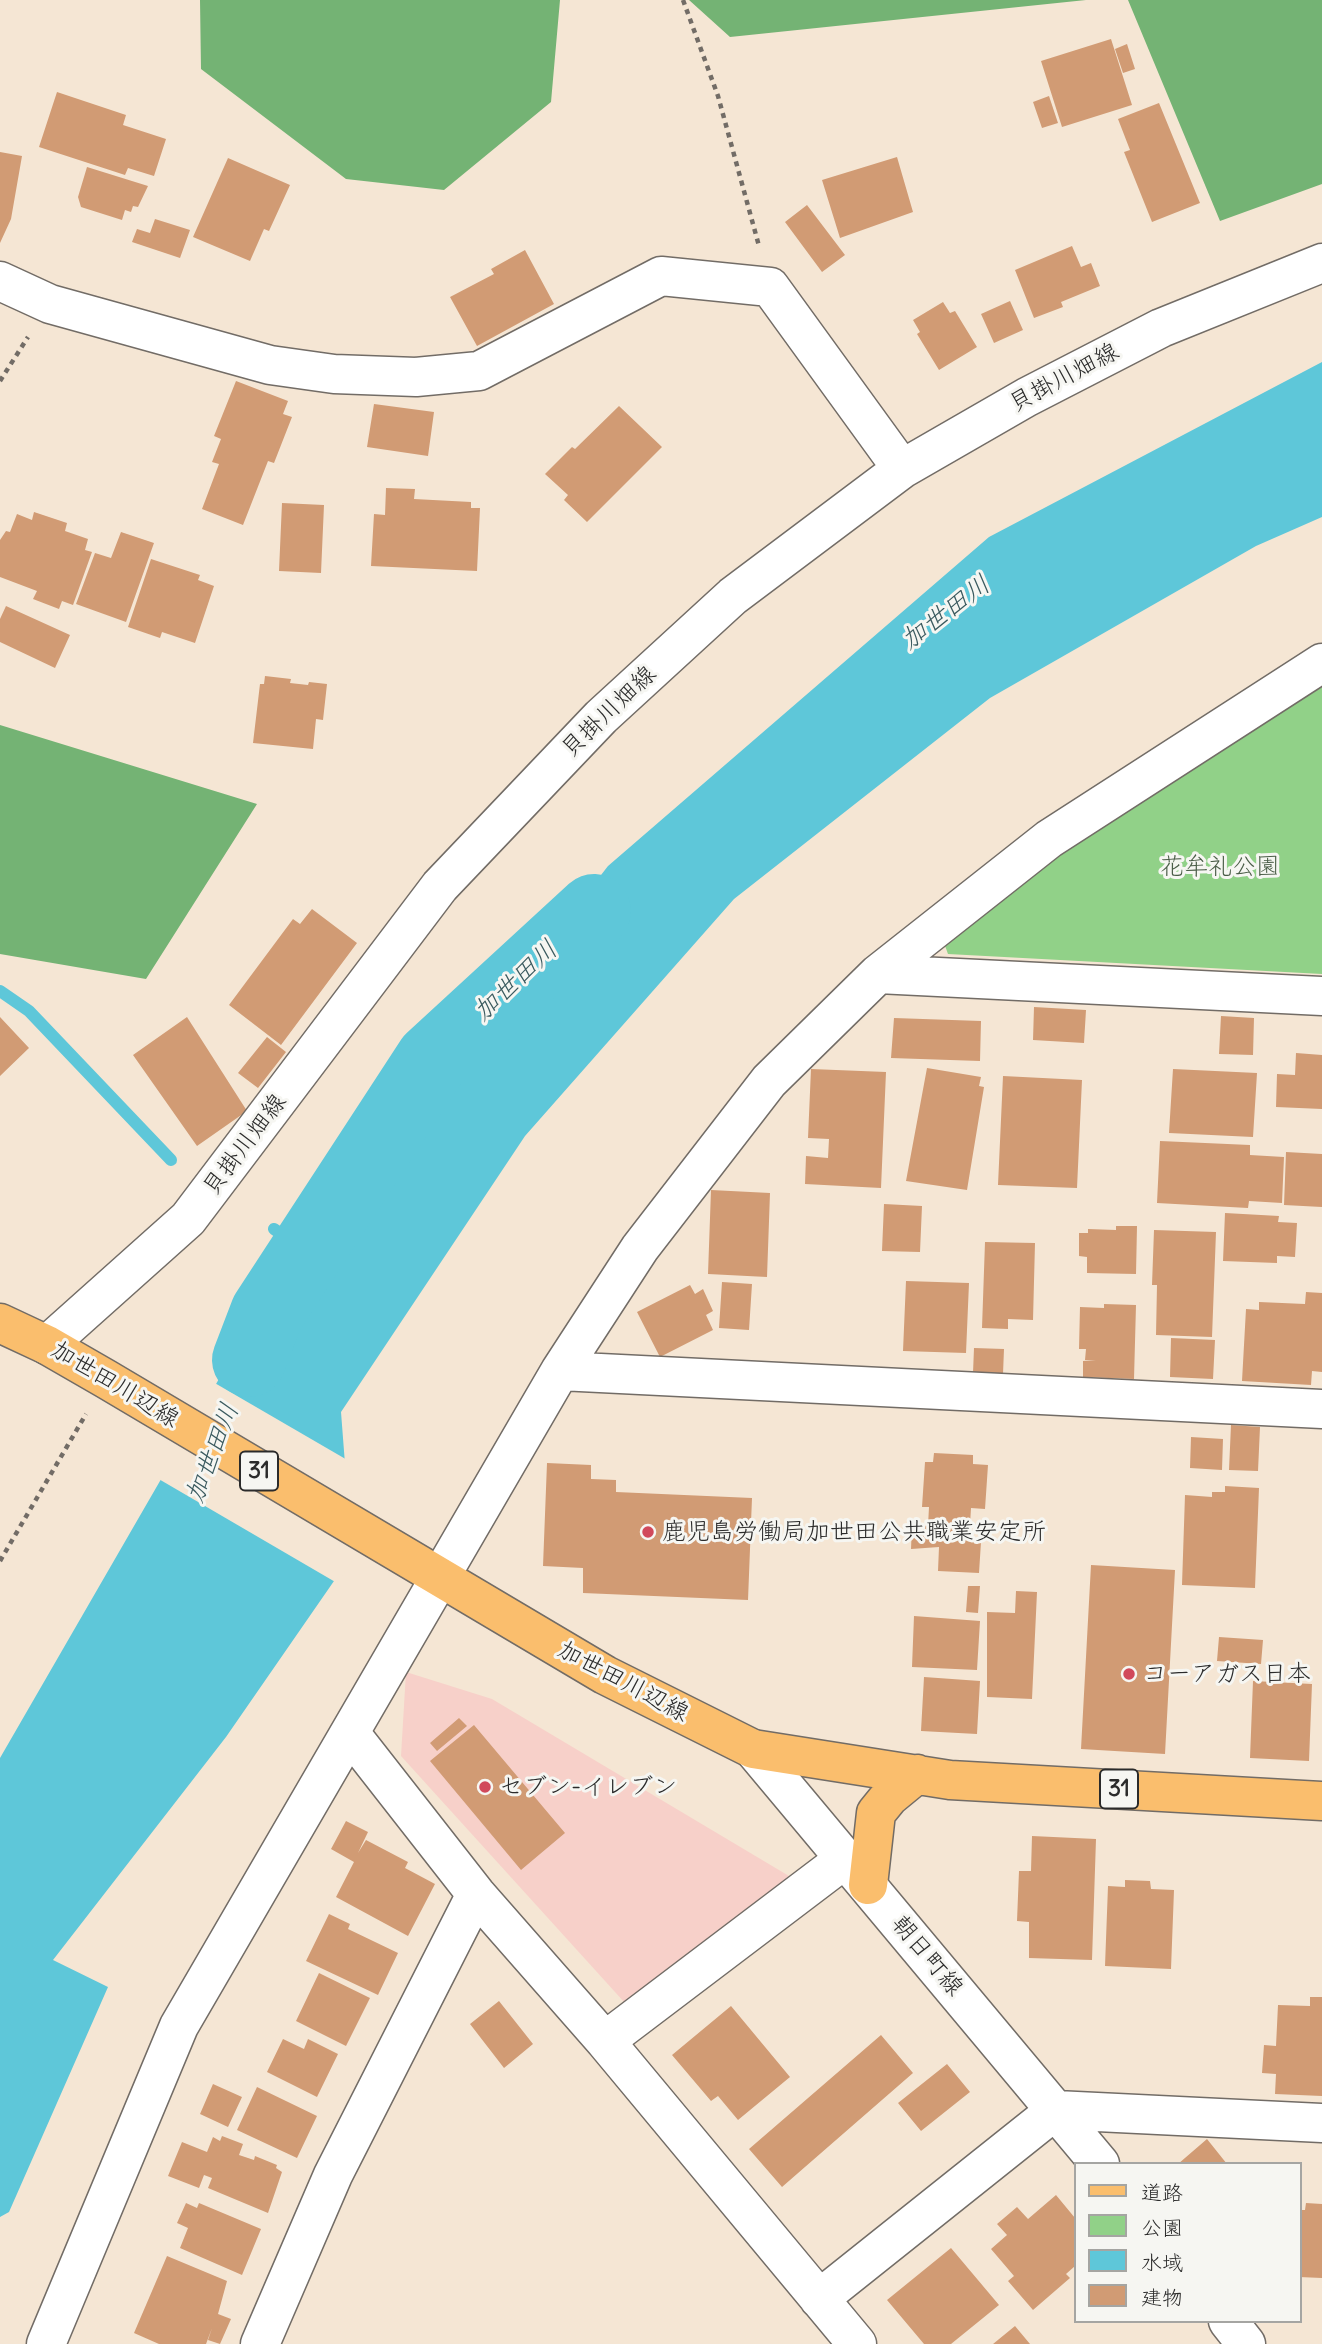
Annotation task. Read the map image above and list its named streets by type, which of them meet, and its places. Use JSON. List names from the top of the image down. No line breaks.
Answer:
{"streets":{"main road":["加世田川辺線","31"],"street":["貝掛川畑線","朝日町線"]},"crossings":[["貝掛川畑線","加世田川辺線"],["加世田川辺線","朝日町線"]],"water":["加世田川"],"parks":["花牟礼公園"],"places":["鹿児島労働局加世田公共職業安定所","コーアガス日本","セブン-イレブン"],"legend":["道路","公園","水域","建物"]}
